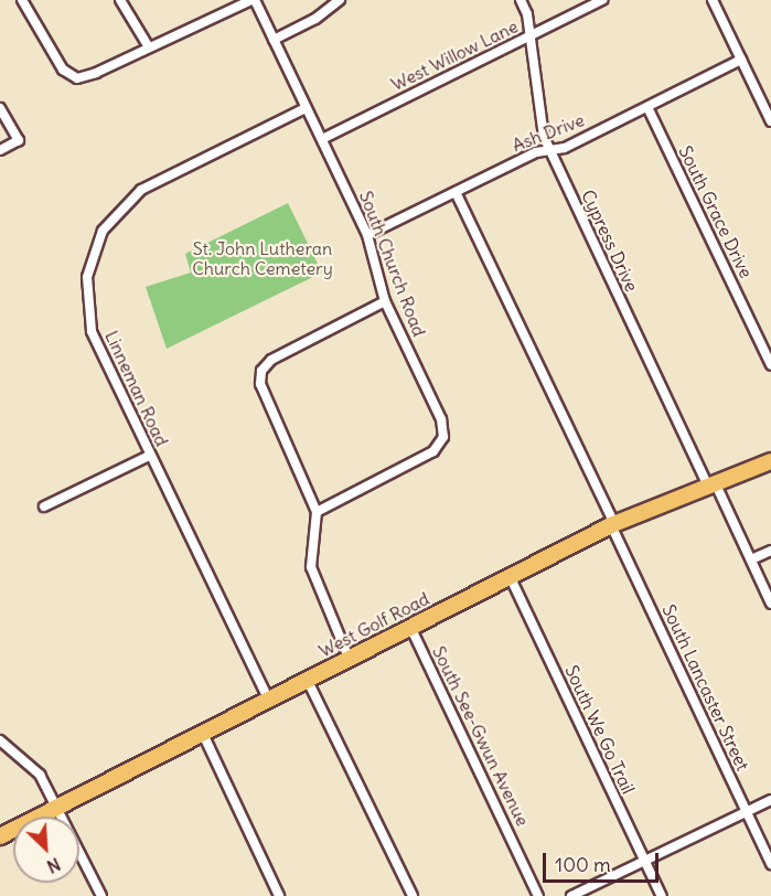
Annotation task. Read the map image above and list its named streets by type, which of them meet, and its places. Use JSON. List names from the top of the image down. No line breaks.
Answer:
{"streets":{"main road":["West Golf Road"],"street":["West Willow Lane","Ash Drive","South Grace Drive","Cypress Drive","South Church Road","Linneman Road","South Lancaster Street","South We Go Trail","South See-Gwun Avenue"]},"crossings":[["West Willow Lane","Cypress Drive"],["West Willow Lane","South Church Road"],["Ash Drive","South Grace Drive"],["Ash Drive","Cypress Drive"],["Ash Drive","South Church Road"],["Ash Drive","South Lancaster Street"],["Cypress Drive","West Golf Road"],["Linneman Road","West Golf Road"],["West Golf Road","South Lancaster Street"],["West Golf Road","South We Go Trail"],["West Golf Road","South See-Gwun Avenue"]],"parks":["St. John Lutheran Church Cemetery"],"scale_bar":"100 m","north":"bottom right"}
